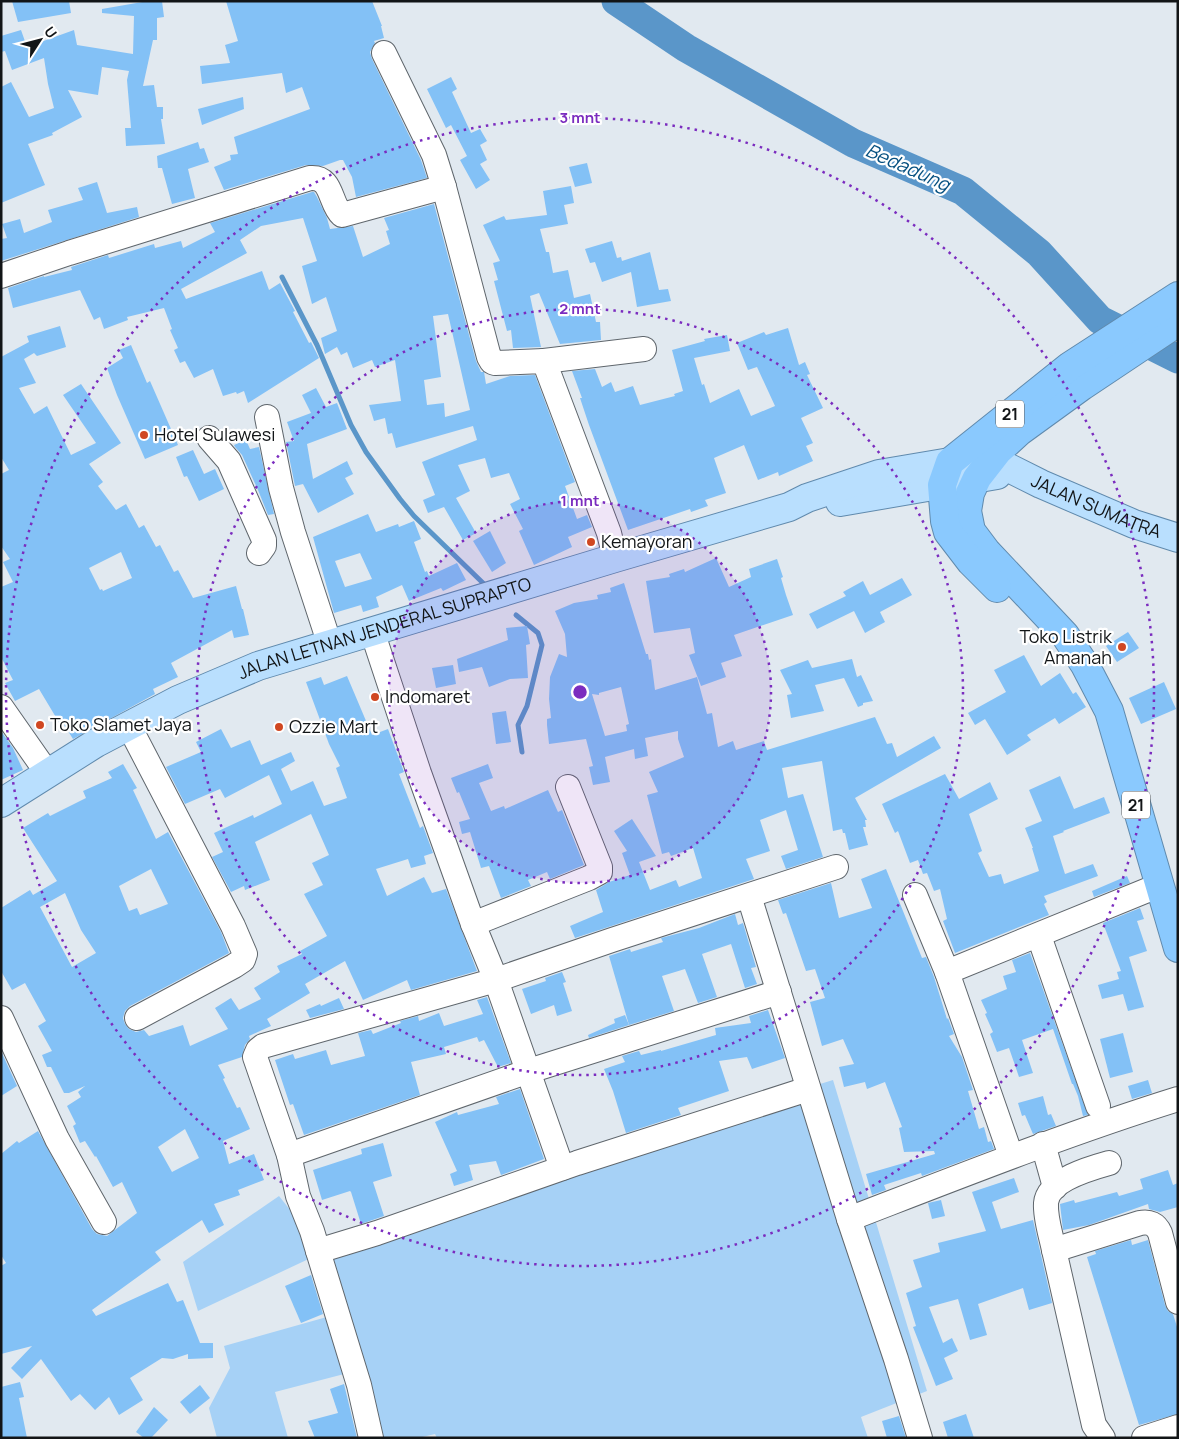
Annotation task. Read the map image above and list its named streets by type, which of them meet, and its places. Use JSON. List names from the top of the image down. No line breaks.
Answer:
{"streets":{"highway":["21"],"main road":["JALAN SUMATRA","JALAN LETNAN JENDERAL SUPRAPTO"]},"crossings":[["21","JALAN SUMATRA"],["21","JALAN LETNAN JENDERAL SUPRAPTO"],["JALAN SUMATRA","JALAN LETNAN JENDERAL SUPRAPTO"]],"water":["Bedadung"],"places":["Hotel Sulawesi","Kemayoran","Toko Listrik Amanah","Indomaret","Toko Slamet Jaya","Ozzie Mart"],"north":"top right","rings":["3 mnt","2 mnt","1 mnt"]}
